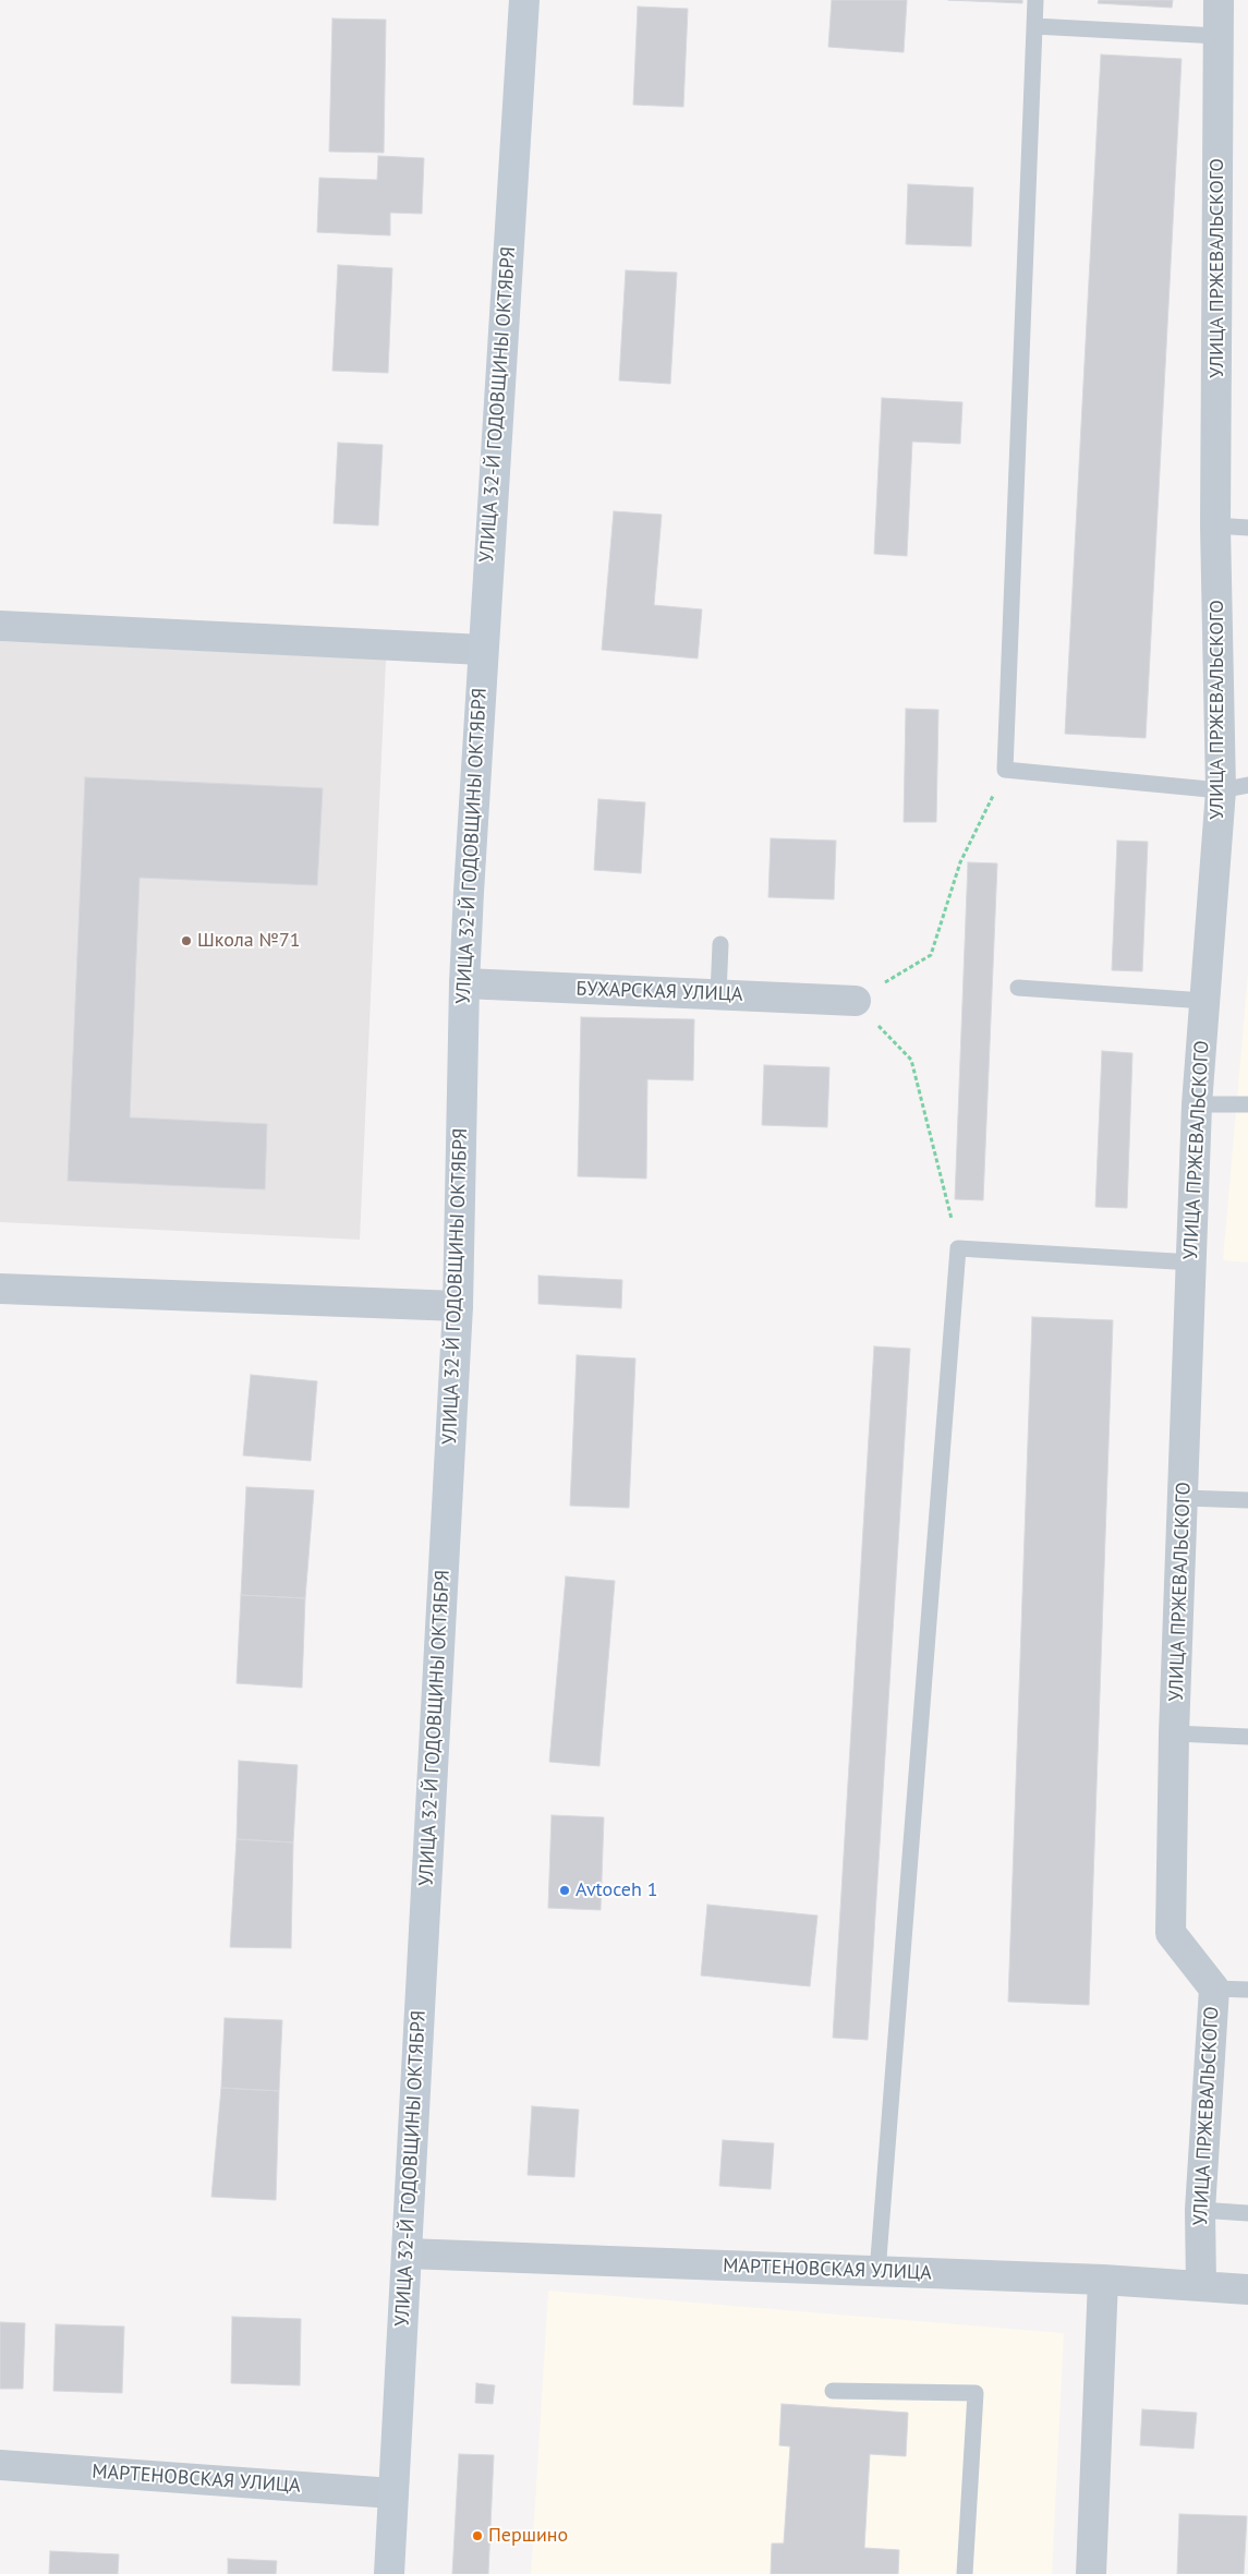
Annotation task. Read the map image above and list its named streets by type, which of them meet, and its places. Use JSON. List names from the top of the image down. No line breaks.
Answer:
{"streets":{"main road":["УЛИЦА 32-Й ГОДОВЩИНЫ ОКТЯБРЯ"],"street":["УЛИЦА ПРЖЕВАЛЬСКОГО","БУХАРСКАЯ УЛИЦА","МАРТЕНОВСКАЯ УЛИЦА"]},"crossings":[["УЛИЦА ПРЖЕВАЛЬСКОГО","МАРТЕНОВСКАЯ УЛИЦА"],["УЛИЦА 32-Й ГОДОВЩИНЫ ОКТЯБРЯ","БУХАРСКАЯ УЛИЦА"],["УЛИЦА 32-Й ГОДОВЩИНЫ ОКТЯБРЯ","МАРТЕНОВСКАЯ УЛИЦА"]],"places":["Школа №71","Avtoceh 1","Першино"]}
